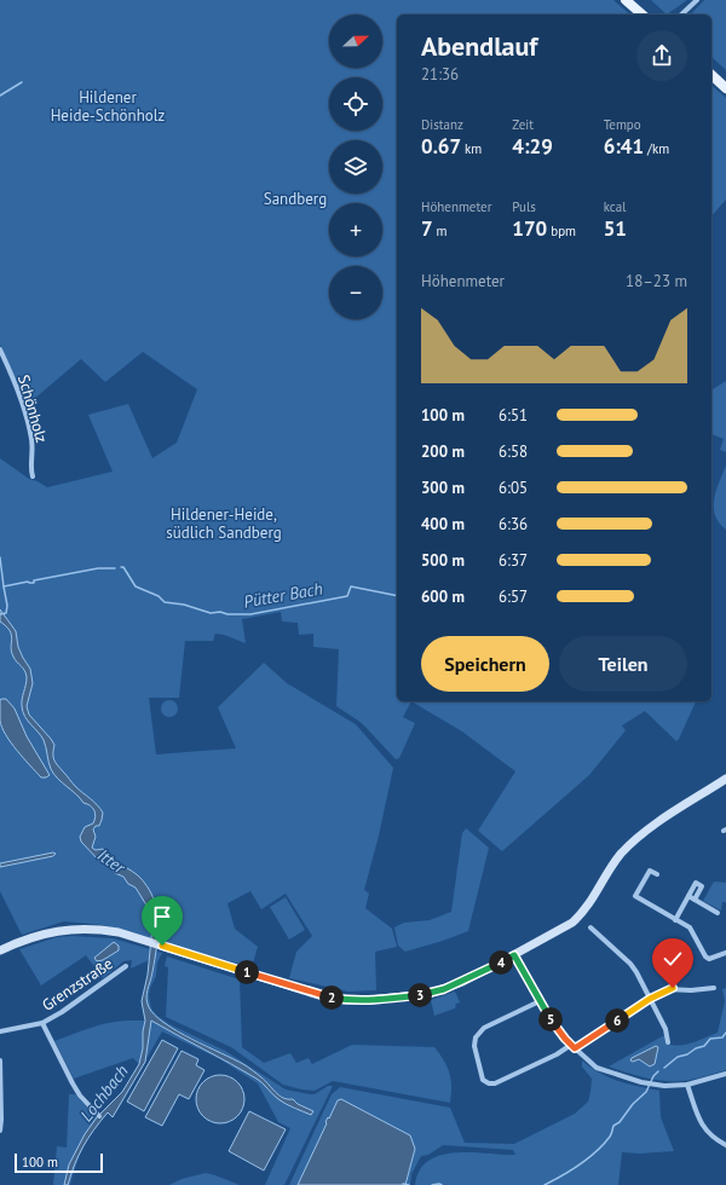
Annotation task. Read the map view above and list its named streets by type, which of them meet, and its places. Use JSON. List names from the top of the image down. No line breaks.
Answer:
{"streets":{"street":["Schönholz","Grenzstraße"]},"water":["Pütter Bach","Itter","Lochbach"],"parks":["Hildener Heide-Schönholz","Sandberg","Hildener-Heide, südlich Sandberg"],"scale_bar":"100 m","north":"right","page":{"map_buttons":["+","−"],"heading":["Abendlauf","21:36"],"stats":[["Distanz","0.67 km"],["Zeit","4:29"],["Tempo","6:41 /km"],["Höhenmeter","7 m"],["Puls","170 bpm"],["kcal","51"]],"chart":["Höhenmeter","18–23 m"],"list":[{"name":"100 m","note":"6:51"},{"name":"200 m","note":"6:58"},{"name":"300 m","note":"6:05"},{"name":"400 m","note":"6:36"},{"name":"500 m","note":"6:37"},{"name":"600 m","note":"6:57"}],"buttons":["Speichern","Teilen"],"pins":["4","1","3","2","5","6"],"scale":"100 m"}}
